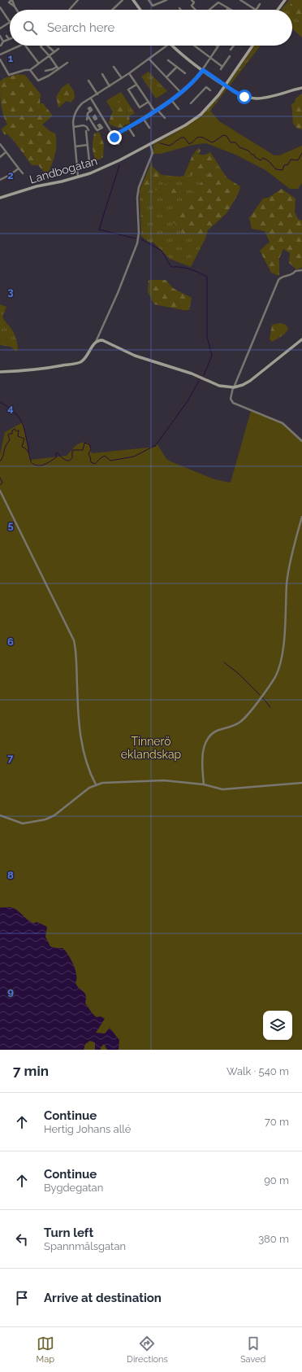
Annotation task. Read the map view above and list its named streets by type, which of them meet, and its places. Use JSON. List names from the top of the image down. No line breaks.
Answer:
{"streets":{"street":["Landbogatan"]},"parks":["Tinnerö eklandskap"],"page":{"search":"Search here","heading":["7 min","Walk · 540 m"],"list":[["Continue","Hertig Johans allé","70 m"],["Continue","Bygdegatan","90 m"],["Turn left","Spannmålsgatan","380 m"],"Arrive at destination"],"nav":["Map","Directions","Saved"]},"grid":{"rows":["1","2","3","4","5","6","7","8","9"]}}
